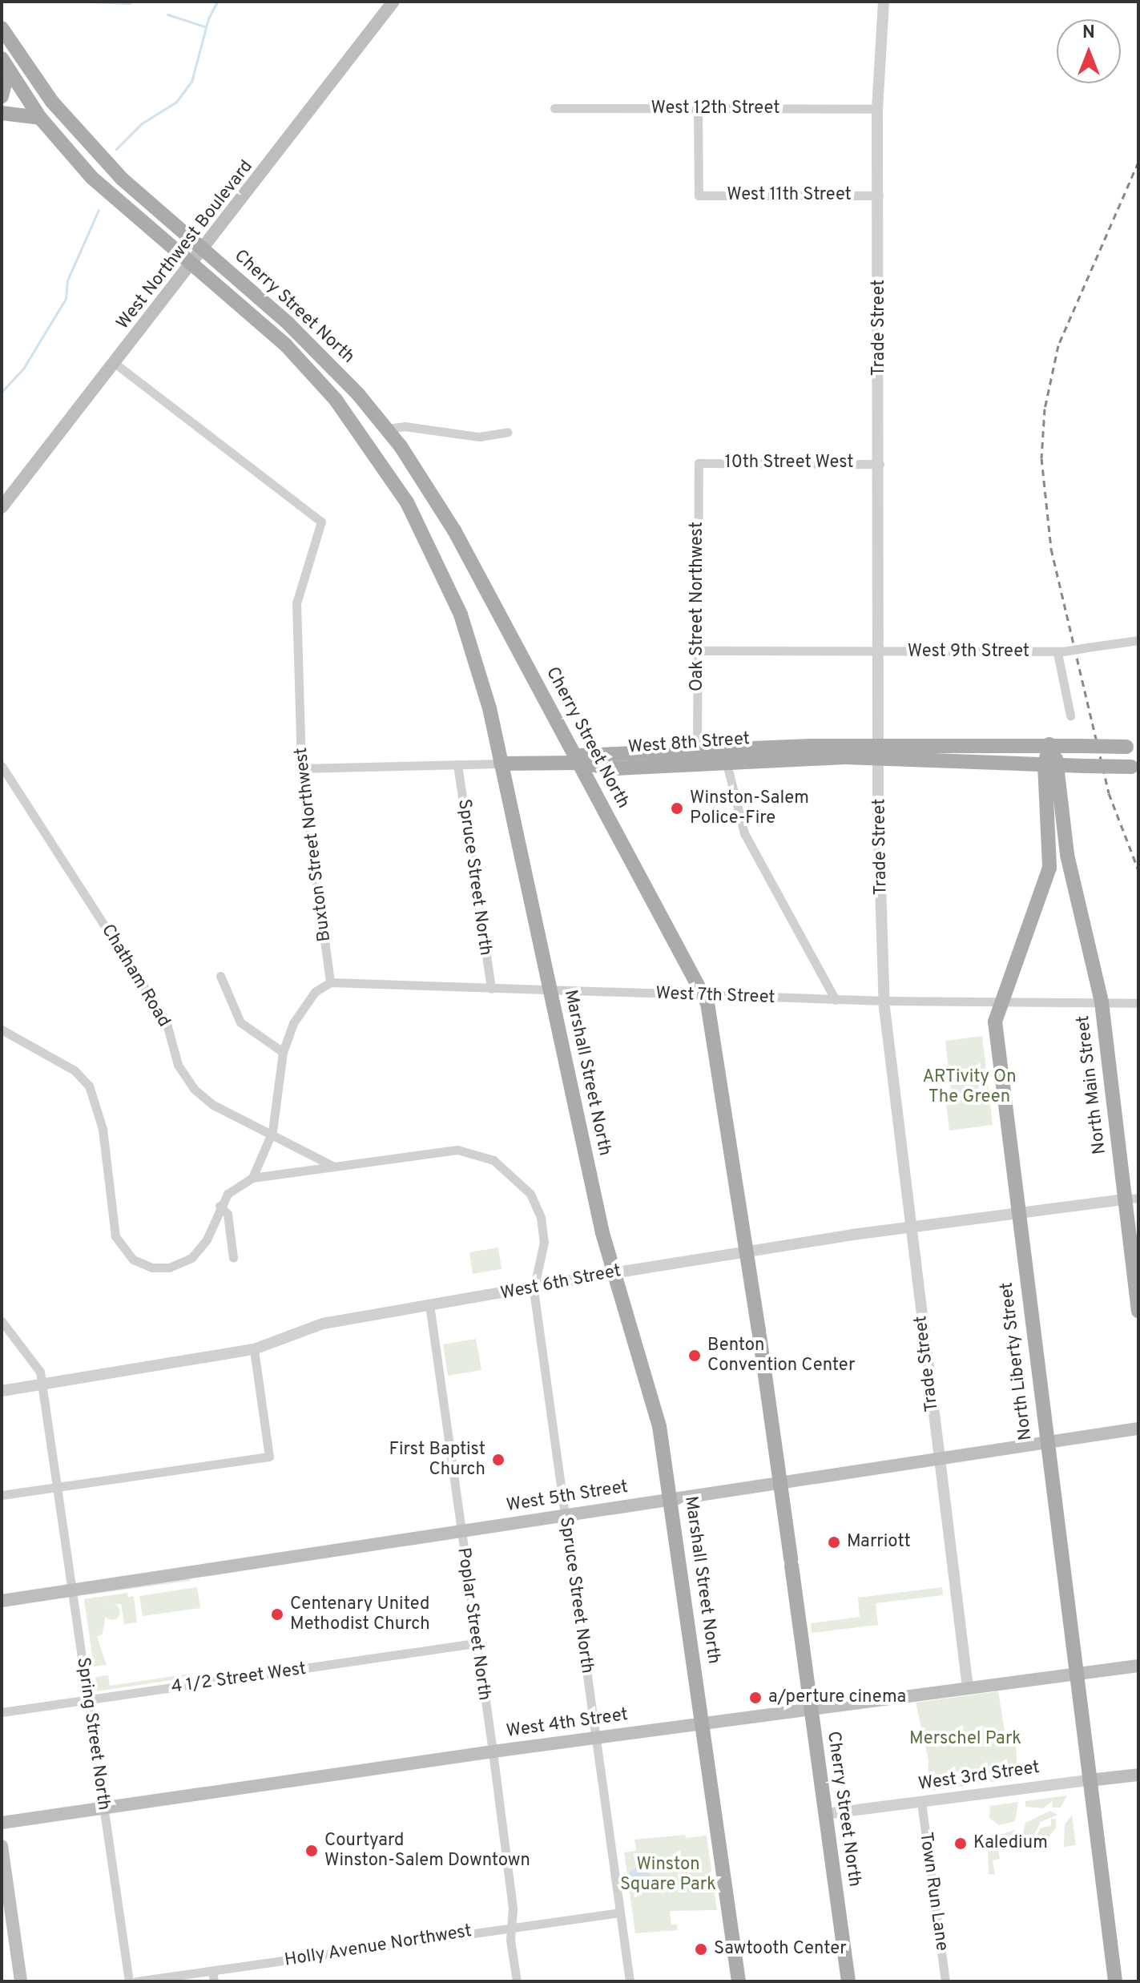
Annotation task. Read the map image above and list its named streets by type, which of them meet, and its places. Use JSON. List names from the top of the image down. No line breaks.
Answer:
{"streets":{"main road":["West Northwest Boulevard","Cherry Street North","West 8th Street","Marshall Street North","North Main Street","North Liberty Street","West 5th Street","West 4th Street","West 3rd Street"],"street":["West 12th Street","West 11th Street","Trade Street","10th Street West","Oak Street Northwest","West 9th Street","Buxton Street Northwest","Spruce Street North","Chatham Road","West 7th Street","West 6th Street","Poplar Street North","4 1/2 Street West","Spring Street North","Town Run Lane","Holly Avenue Northwest"]},"crossings":[["West 12th Street","West 11th Street"],["West 12th Street","Trade Street"],["West 11th Street","Trade Street"],["West Northwest Boulevard","Cherry Street North"],["West Northwest Boulevard","Buxton Street Northwest"],["West Northwest Boulevard","Marshall Street North"],["Cherry Street North","West 8th Street"],["Cherry Street North","West 7th Street"],["Cherry Street North","West 6th Street"],["Cherry Street North","West 5th Street"],["Cherry Street North","West 4th Street"],["Cherry Street North","West 3rd Street"],["Trade Street","10th Street West"],["Trade Street","West 9th Street"],["Trade Street","West 8th Street"],["Trade Street","West 7th Street"],["Trade Street","West 6th Street"],["Trade Street","West 5th Street"],["Trade Street","West 4th Street"],["10th Street West","Oak Street Northwest"],["Oak Street Northwest","West 9th Street"],["Oak Street Northwest","West 8th Street"],["West 8th Street","Buxton Street Northwest"],["West 8th Street","Spruce Street North"],["West 8th Street","Marshall Street North"],["Buxton Street Northwest","West 7th Street"],["Spruce Street North","Chatham Road"],["Spruce Street North","West 7th Street"],["Spruce Street North","West 6th Street"],["Spruce Street North","West 5th Street"],["Spruce Street North","West 4th Street"],["Spruce Street North","Holly Avenue Northwest"],["West 7th Street","Marshall Street North"],["West 7th Street","North Main Street"],["West 7th Street","North Liberty Street"],["Marshall Street North","West 6th Street"],["Marshall Street North","West 5th Street"],["Marshall Street North","West 4th Street"],["North Main Street","West 6th Street"],["North Main Street","North Liberty Street"],["West 6th Street","North Liberty Street"],["West 6th Street","Poplar Street North"],["West 6th Street","Spring Street North"],["North Liberty Street","West 5th Street"],["North Liberty Street","West 4th Street"],["North Liberty Street","West 3rd Street"],["West 5th Street","Poplar Street North"],["West 5th Street","Spring Street North"],["Poplar Street North","4 1/2 Street West"],["Poplar Street North","West 4th Street"],["Poplar Street North","Holly Avenue Northwest"],["4 1/2 Street West","Spring Street North"],["West 4th Street","Spring Street North"],["West 3rd Street","Town Run Lane"]],"parks":["ARTivity On The Green","Merschel Park","Winston Square Park"],"places":["Winston-Salem Police-Fire","Benton Convention Center","First Baptist Church","Marriott","Centenary United Methodist Church","a/perture cinema","Kaledium","Courtyard Winston-Salem Downtown","Sawtooth Center"],"north":"top"}
